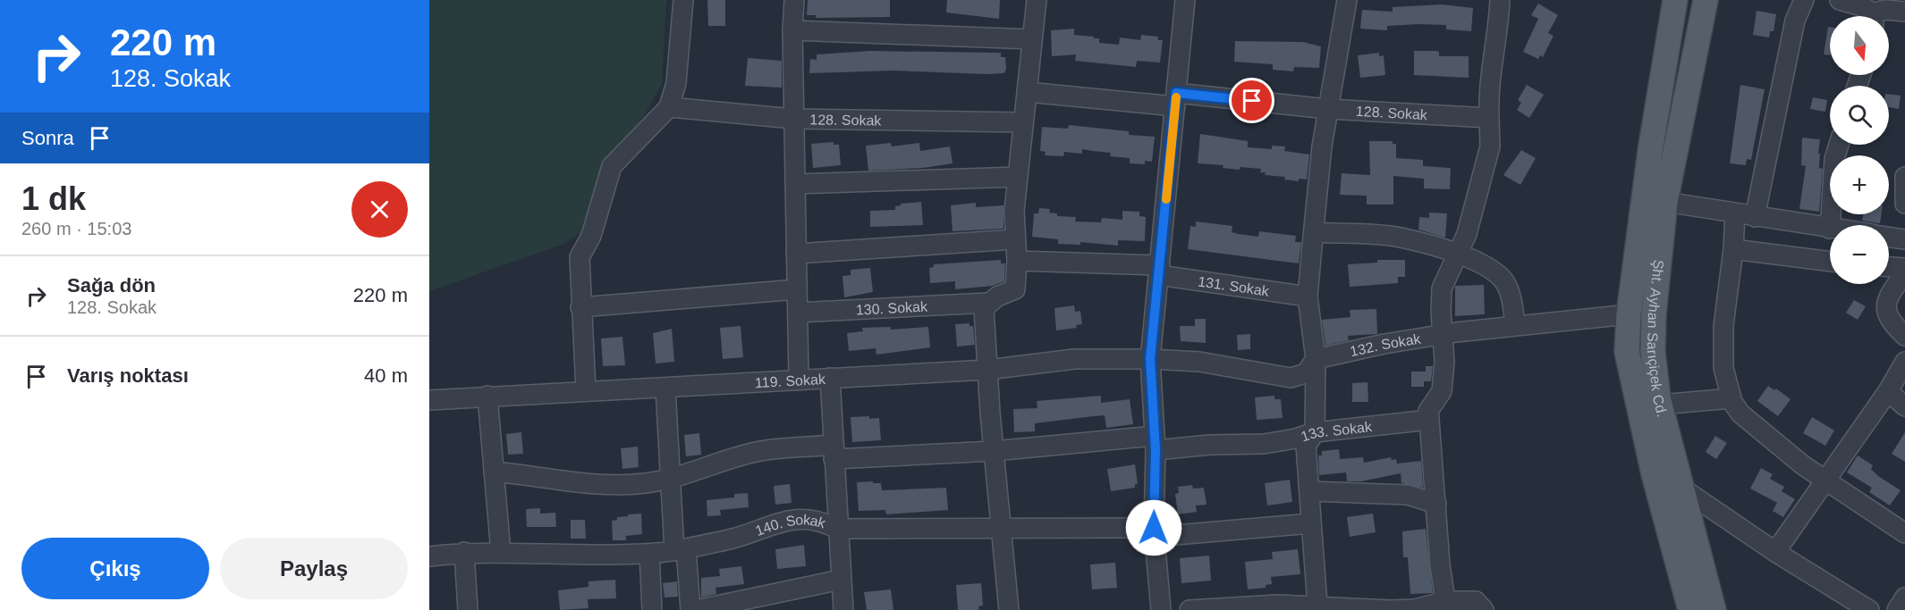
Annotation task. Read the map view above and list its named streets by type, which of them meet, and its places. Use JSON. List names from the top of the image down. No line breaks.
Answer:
{"streets":{"main road":["Şht. Ayhan Sarıçiçek Cd."],"street":["128. Sokak","131. Sokak","130. Sokak","132. Sokak","119. Sokak","133. Sokak","140. Sokak"]},"crossings":[["Şht. Ayhan Sarıçiçek Cd.","132. Sokak"],["132. Sokak","119. Sokak"]],"north":"bottom","page":{"turn":["220 m","128. Sokak"],"map_buttons":["+","−"],"then":"Sonra","heading":["1 dk","260 m · 15:03"],"list":[{"name":"Sağa dön","note":"128. Sokak","value":"220 m"},{"name":"Varış noktası","value":"40 m"}],"buttons":["Çıkış","Paylaş"]}}
